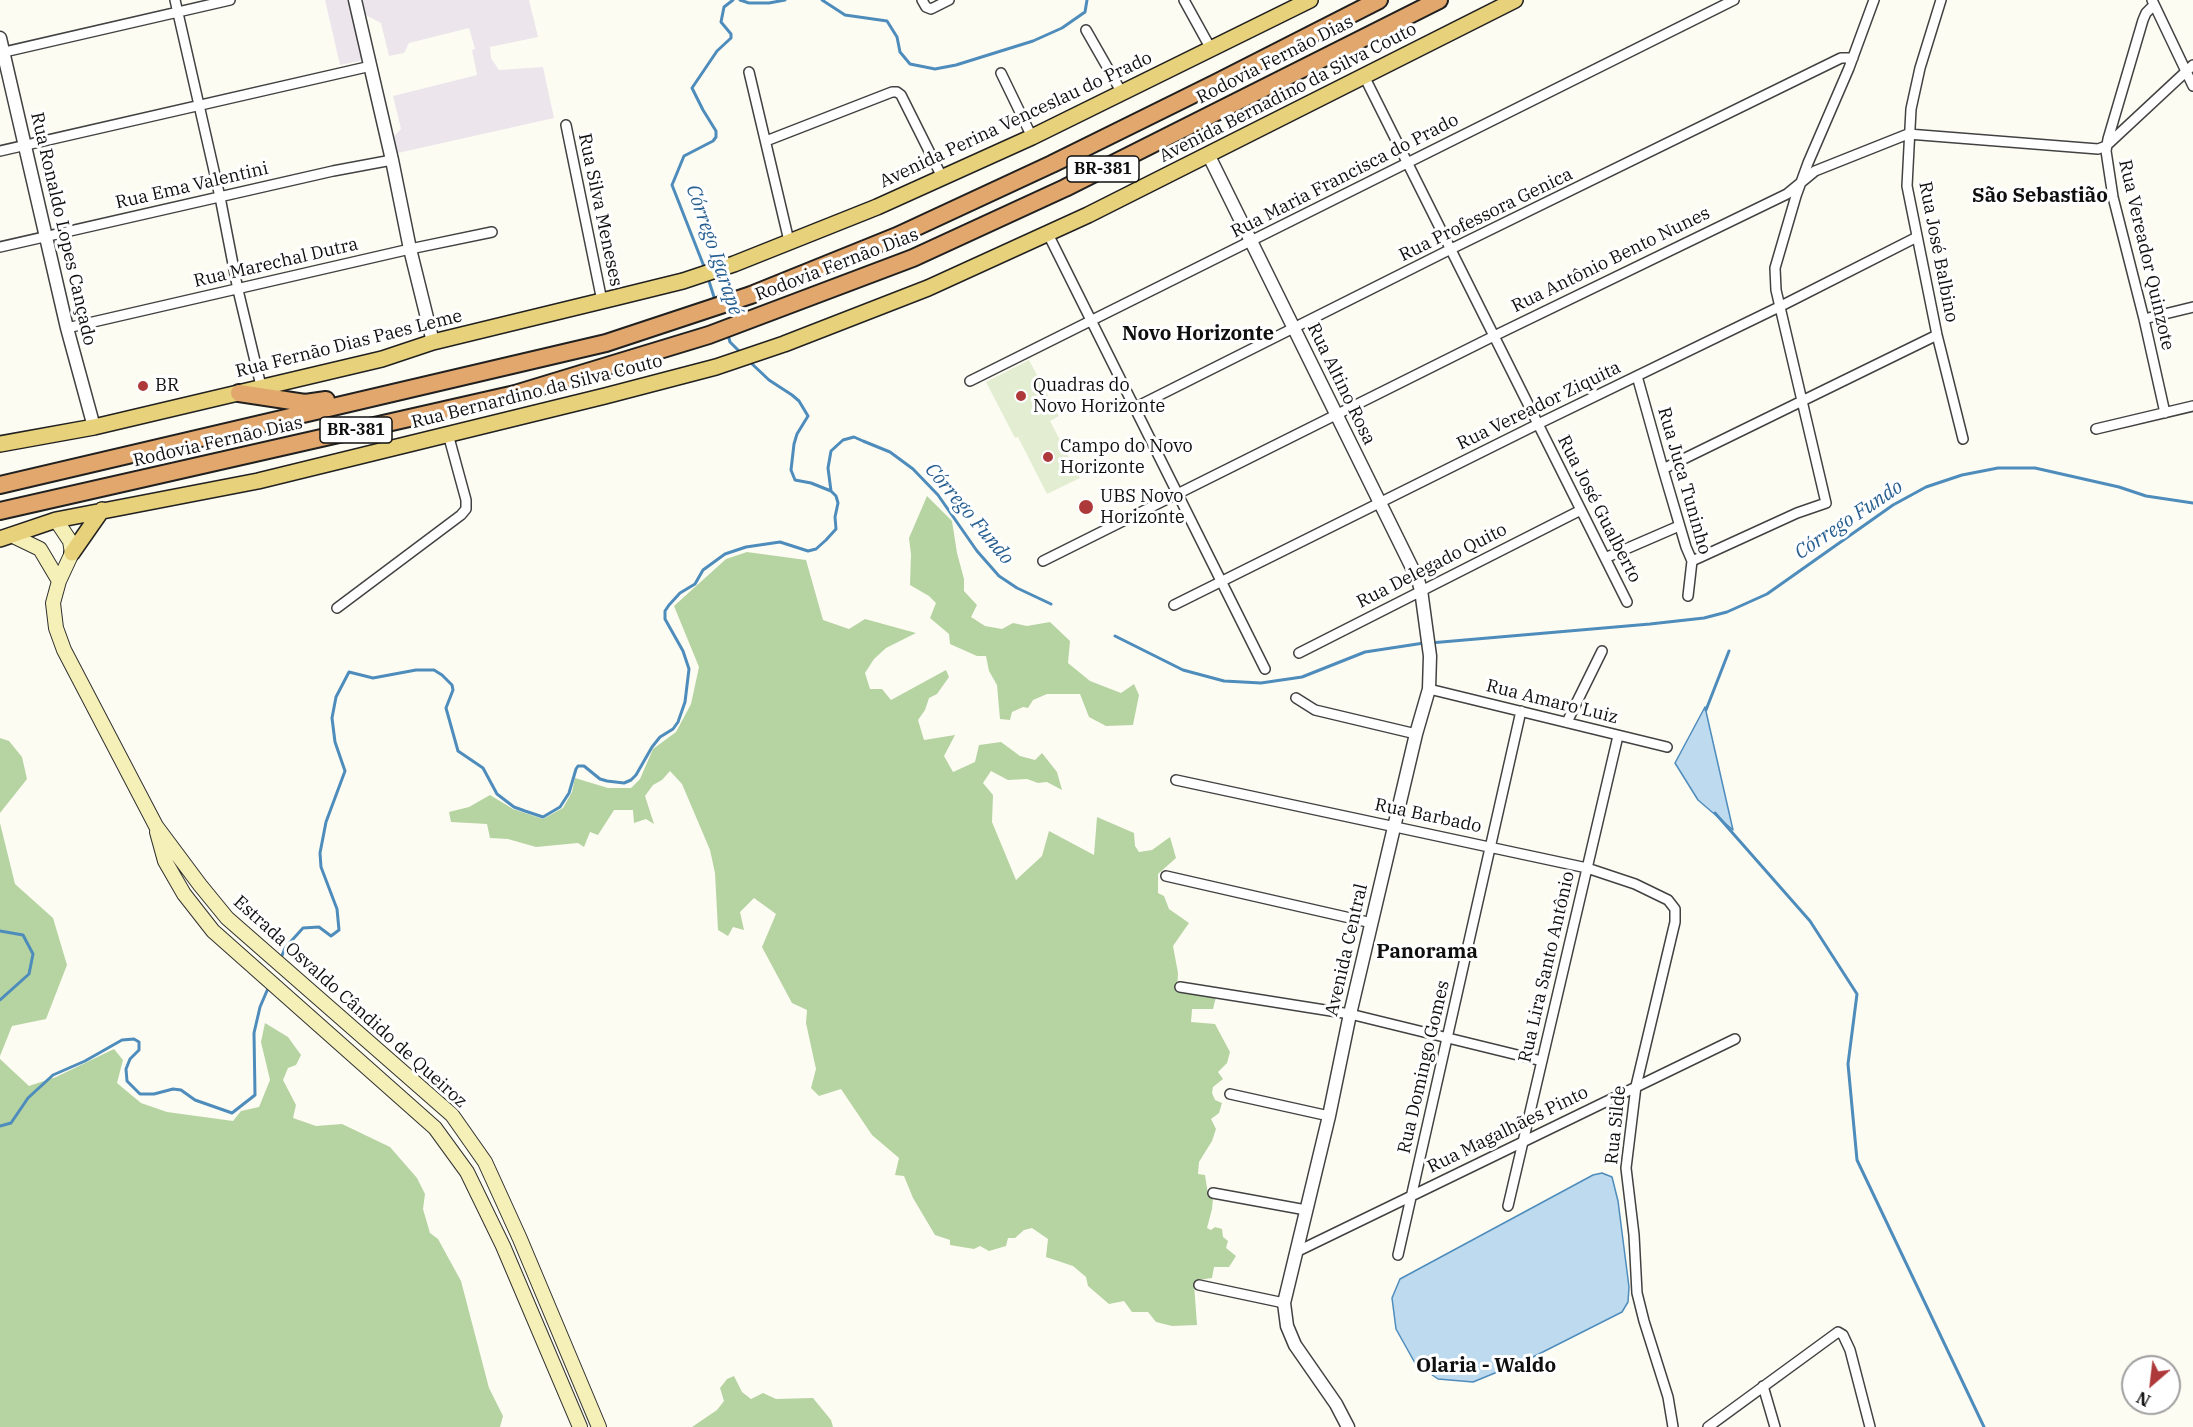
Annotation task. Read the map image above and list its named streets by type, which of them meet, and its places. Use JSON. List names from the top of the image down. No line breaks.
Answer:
{"streets":{"highway":["Rodovia Fernão Dias","BR-381"],"main road":["Avenida Bernadino da Silva Couto","Avenida Perina Venceslau do Prado","Rua Fernão Dias Paes Leme","Rua Bernardino da Silva Couto","Estrada Osvaldo Cândido de Queiroz"],"street":["Rua Maria Francisca do Prado","Rua Ema Valentini","Rua Silva Meneses","Rua Professora Genica","Rua Ronaldo Lopes Cançado","Rua José Balbino","Rua Vereador Quinzote","Rua Antônio Bento Nunes","Rua Marechal Dutra","Rua Altino Rosa","Rua Vereador Ziquita","Rua Juca Tuninho","Rua José Gualberto","Rua Delegado Quito","Rua Amaro Luiz","Rua Barbado","Avenida Central","Rua Lira Santo Antônio","Rua Domingo Gomes","Rua Silde","Rua Magalhães Pinto"]},"crossings":[["Avenida Bernadino da Silva Couto","Rua Altino Rosa"],["Avenida Bernadino da Silva Couto","Rua Bernardino da Silva Couto"],["Avenida Bernadino da Silva Couto","Rua José Gualberto"],["Avenida Perina Venceslau do Prado","Rua Fernão Dias Paes Leme"],["Rua Maria Francisca do Prado","Rua Altino Rosa"],["Rua Maria Francisca do Prado","Rua José Gualberto"],["Rua Ema Valentini","Rua Ronaldo Lopes Cançado"],["Rua Silva Meneses","Rua Fernão Dias Paes Leme"],["Rua Professora Genica","Rua Altino Rosa"],["Rua Professora Genica","Rua José Gualberto"],["Rua Ronaldo Lopes Cançado","Rua Marechal Dutra"],["Rua Ronaldo Lopes Cançado","Rua Fernão Dias Paes Leme"],["Rua José Balbino","Rua Antônio Bento Nunes"],["Rua José Balbino","Rua Vereador Ziquita"],["Rua Vereador Quinzote","Rua Antônio Bento Nunes"],["Rua Antônio Bento Nunes","Rua Altino Rosa"],["Rua Antônio Bento Nunes","Rua José Gualberto"],["Rua Altino Rosa","Rua Vereador Ziquita"],["Rua Altino Rosa","Rua Delegado Quito"],["Rua Altino Rosa","Avenida Central"],["Rua Vereador Ziquita","Rua Juca Tuninho"],["Rua Vereador Ziquita","Rua José Gualberto"],["Rua José Gualberto","Rua Delegado Quito"],["Rua Amaro Luiz","Avenida Central"],["Rua Amaro Luiz","Rua Lira Santo Antônio"],["Rua Amaro Luiz","Rua Domingo Gomes"],["Rua Barbado","Avenida Central"],["Rua Barbado","Rua Lira Santo Antônio"],["Rua Barbado","Rua Domingo Gomes"],["Rua Barbado","Rua Silde"],["Avenida Central","Rua Magalhães Pinto"],["Rua Lira Santo Antônio","Rua Magalhães Pinto"],["Rua Domingo Gomes","Rua Magalhães Pinto"],["Rua Silde","Rua Magalhães Pinto"]],"districts":["São Sebastião","Novo Horizonte","Panorama","Olaria - Waldo"],"water":["Córrego Igarapé","Córrego Fundo"],"places":["BR","Quadras do Novo Horizonte","Campo do Novo Horizonte","UBS Novo Horizonte"],"north":"bottom left"}
